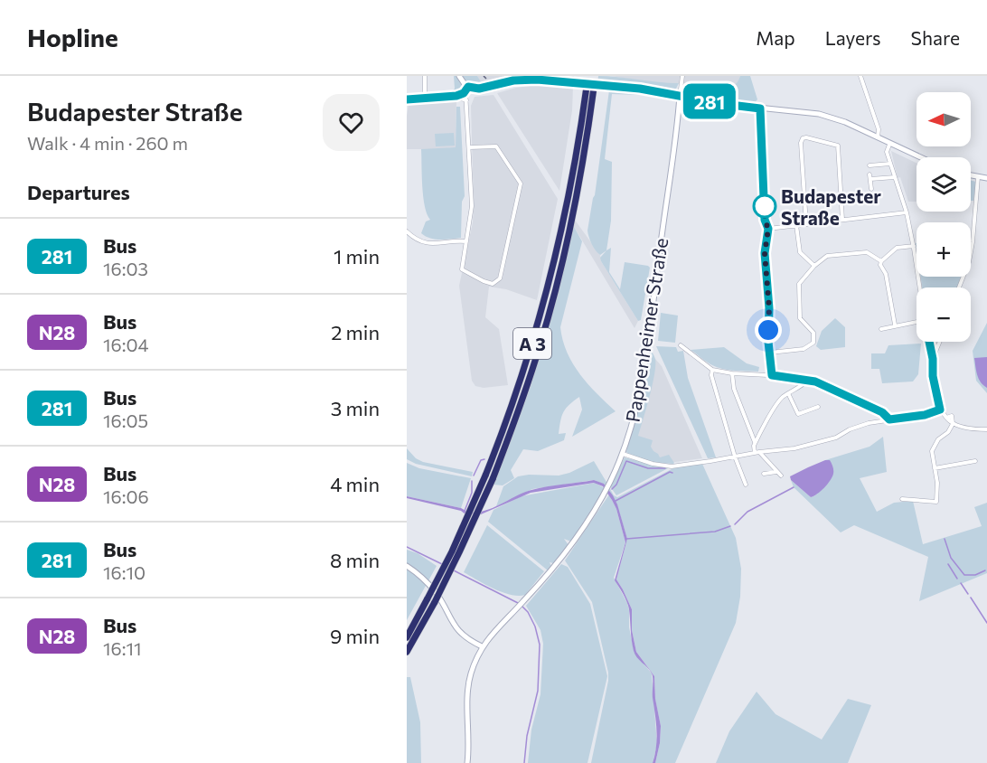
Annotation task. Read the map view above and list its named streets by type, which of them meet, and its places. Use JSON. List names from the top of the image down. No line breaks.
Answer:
{"streets":{"highway":["A 3"],"street":["Pappenheimer Straße"]},"places":["Budapester Straße"],"lines":["bus line 281"],"north":"left","page":{"header":"Hopline","nav":["Map","Layers","Share"],"heading":[["Budapester Straße","Walk · 4 min · 260 m"],"Departures"],"on_map":"281","map_buttons":["+","−"],"list":[{"mark":"281","name":"Bus","note":"16:03","value":"1 min"},{"mark":"N28","name":"Bus","note":"16:04","value":"2 min"},{"mark":"281","name":"Bus","note":"16:05","value":"3 min"},{"mark":"N28","name":"Bus","note":"16:06","value":"4 min"},{"mark":"281","name":"Bus","note":"16:10","value":"8 min"},{"mark":"N28","name":"Bus","note":"16:11","value":"9 min"}]}}
